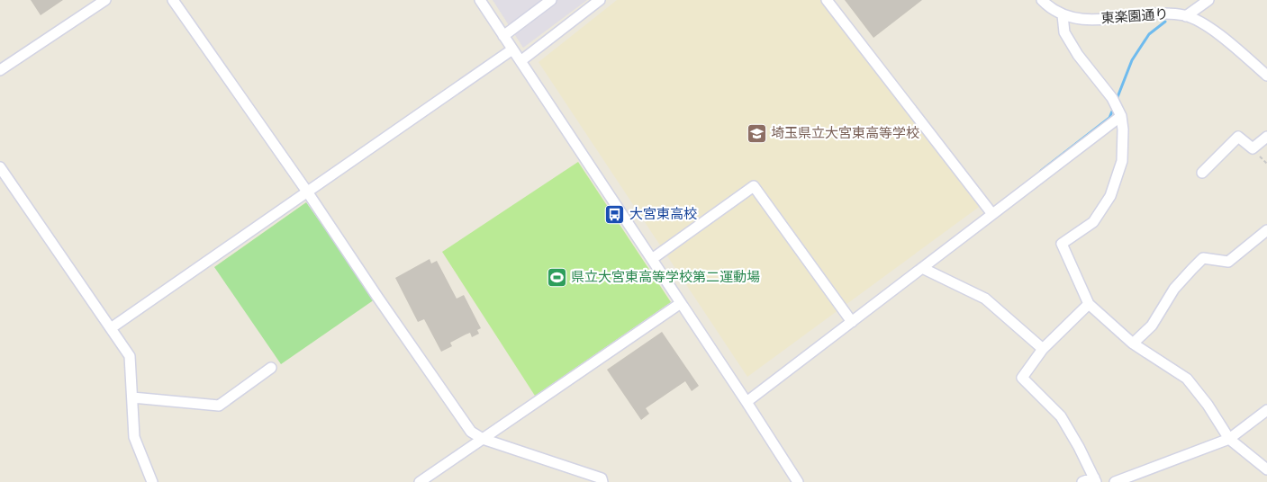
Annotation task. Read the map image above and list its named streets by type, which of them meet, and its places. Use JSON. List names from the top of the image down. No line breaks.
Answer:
{"streets":{"street":["東楽園通り"]},"places":{"school or university":["埼玉県立大宮東高等学校"],"bus stop":["大宮東高校"],"sports":["県立大宮東高等学校第二運動場"]}}
